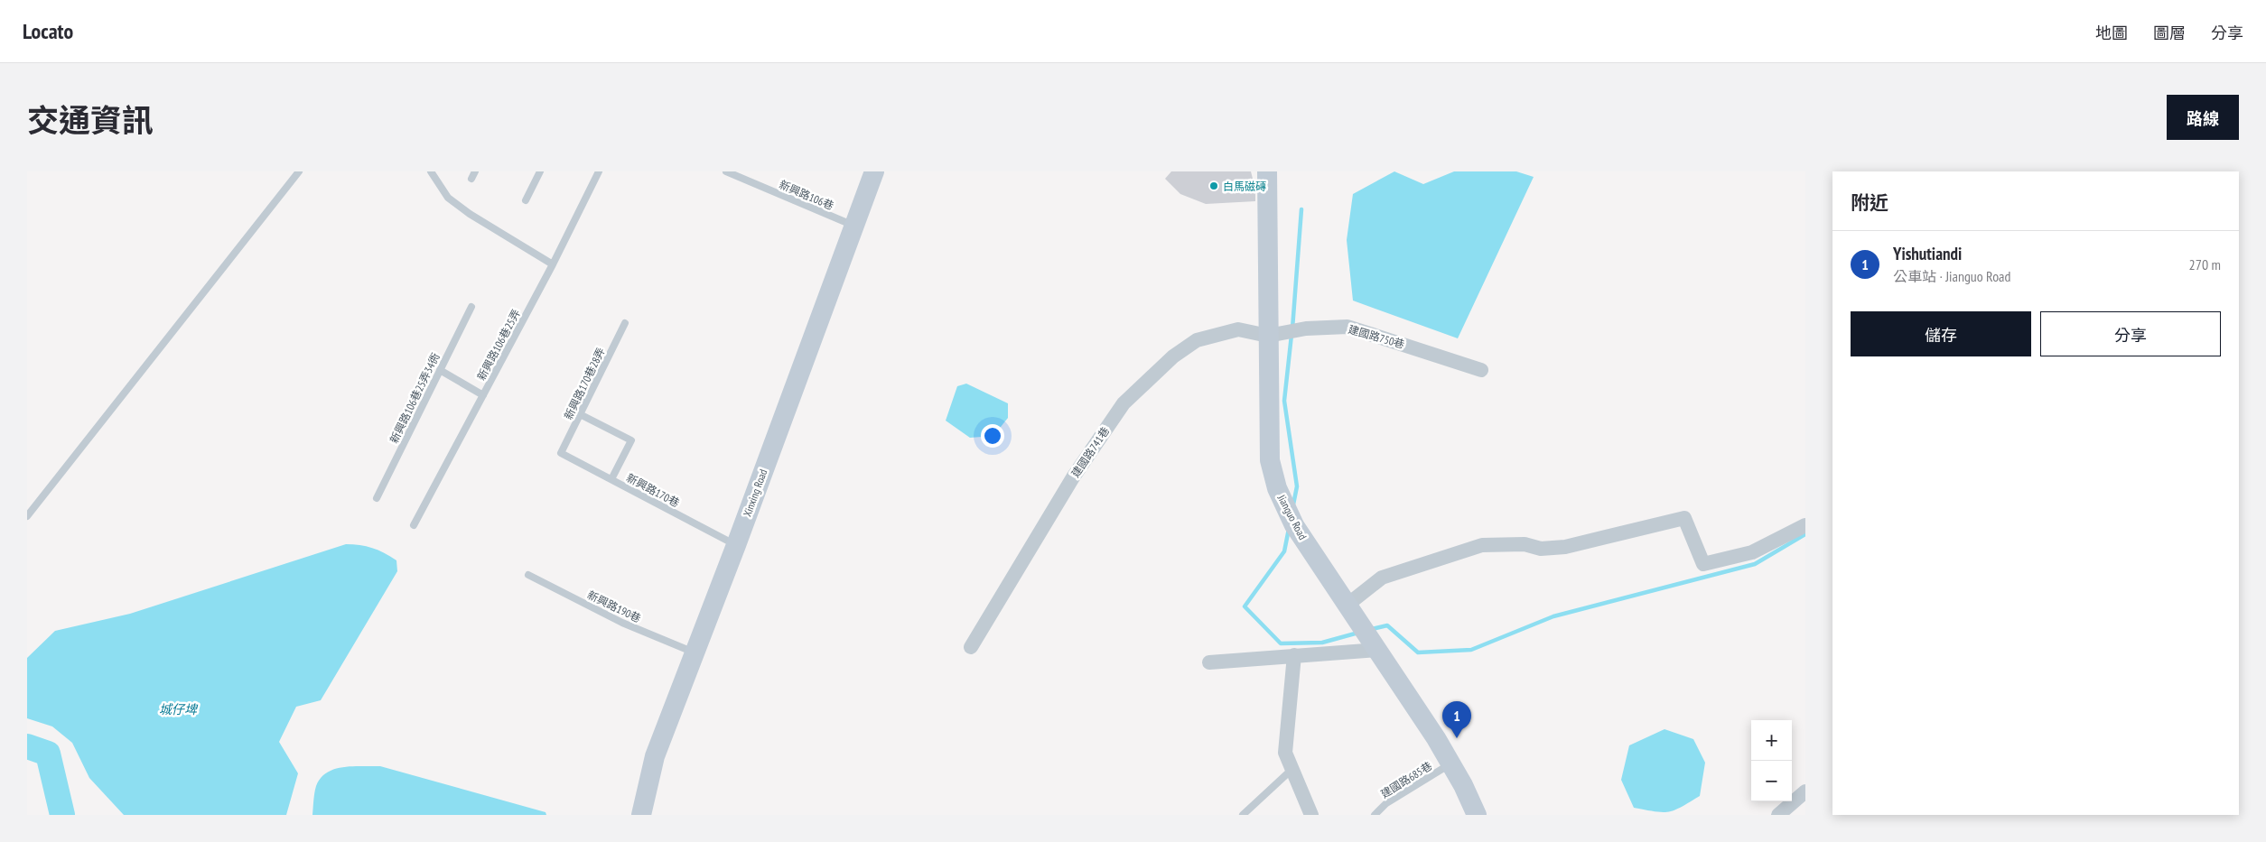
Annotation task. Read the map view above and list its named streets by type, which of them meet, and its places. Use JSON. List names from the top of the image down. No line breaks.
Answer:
{"streets":{"street":["建國路750巷","建國路741巷","Xinxing Road","Jianguo Road"],"lane":["新興路106巷","新興路106巷25弄","新興路170巷28弄","新興路106巷25弄34衖","新興路170巷","新興路190巷","建國路685巷"]},"crossings":[["新興路106巷","Xinxing Road"],["建國路750巷","建國路741巷"],["建國路750巷","Jianguo Road"],["新興路170巷28弄","新興路170巷"],["建國路741巷","Jianguo Road"],["新興路170巷","Xinxing Road"],["Xinxing Road","新興路190巷"],["Jianguo Road","建國路685巷"]],"water":["城仔埤"],"places":["白馬磁磚"],"page":{"header":"Locato","nav":["地圖","圖層","分享"],"title":"交通資訊","buttons":["路線",["儲存","分享"]],"heading":"附近","list":[{"mark":"1","name":"Yishutiandi","note":"公車站 · Jianguo Road","value":"270 m"}],"pins":"1","map_buttons":["+","−"]}}
